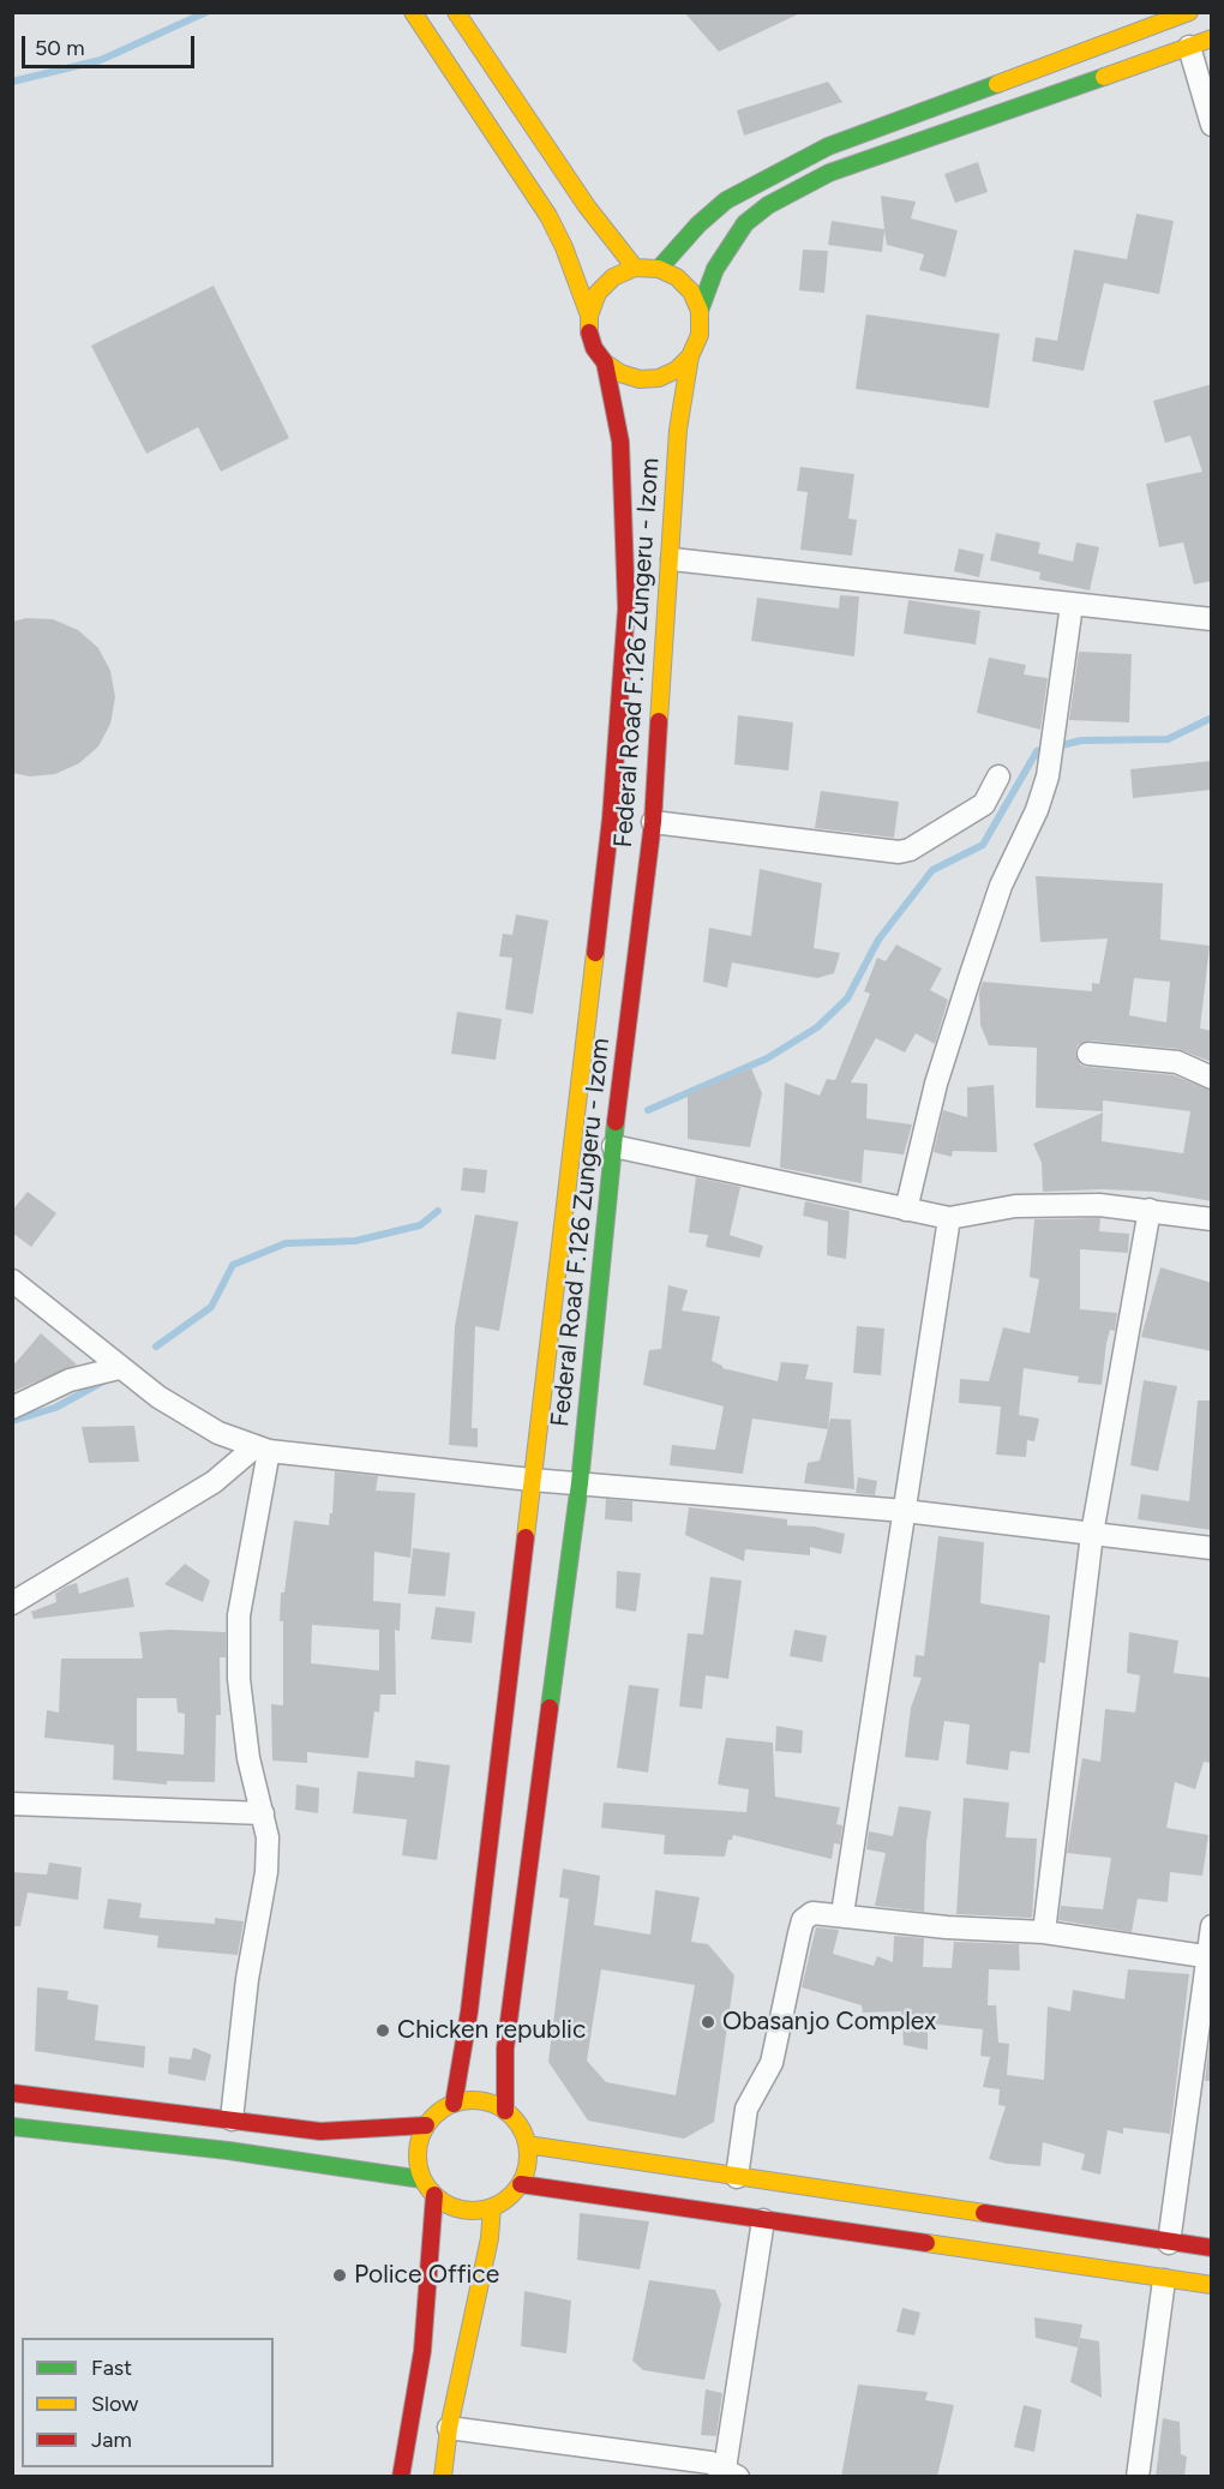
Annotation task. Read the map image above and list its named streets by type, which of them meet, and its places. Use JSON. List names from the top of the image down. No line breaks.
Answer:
{"streets":{"main road":["Federal Road F.126 Zungeru - Izom"]},"places":["Obasanjo Complex","Chicken republic","Police Office"],"legend":["Fast","Slow","Jam"],"scale_bar":"50 m"}
